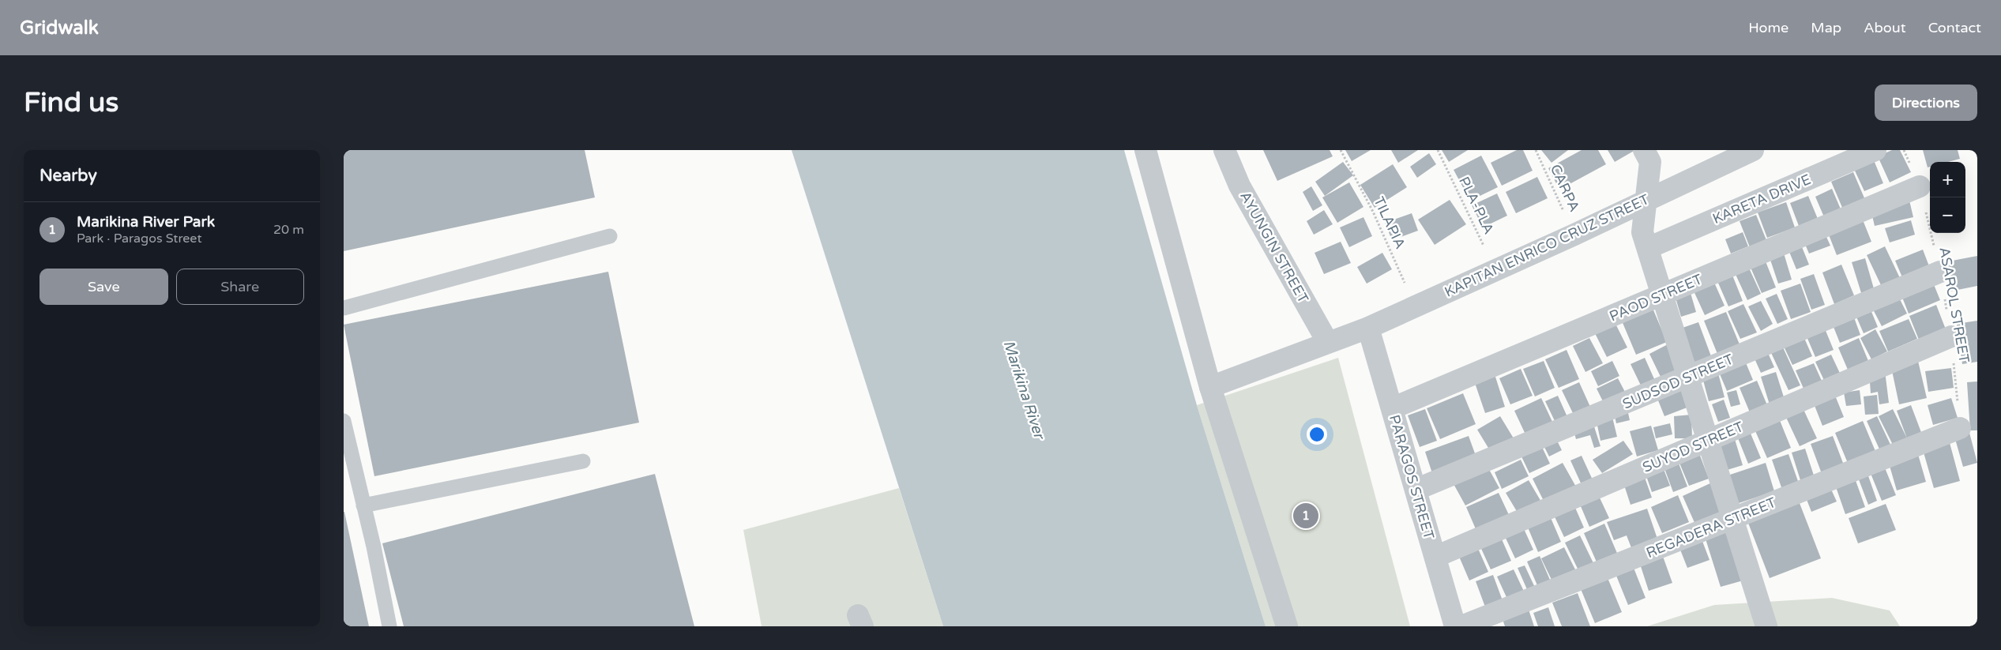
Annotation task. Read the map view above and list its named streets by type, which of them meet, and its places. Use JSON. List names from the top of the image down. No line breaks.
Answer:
{"streets":{"street":["KARETA DRIVE","KAPITAN ENRICO CRUZ STREET","AYUNGIN STREET","PAOD STREET","SUDSOD STREET","SUYOD STREET","PARAGOS STREET","REGADERA STREET"],"path":["CARPA","PLA-PLA","TILAPIA","ASAROL STREET"]},"crossings":[["CARPA","KAPITAN ENRICO CRUZ STREET"],["PLA-PLA","KAPITAN ENRICO CRUZ STREET"],["TILAPIA","KAPITAN ENRICO CRUZ STREET"],["KAPITAN ENRICO CRUZ STREET","AYUNGIN STREET"],["KAPITAN ENRICO CRUZ STREET","PARAGOS STREET"],["PAOD STREET","ASAROL STREET"],["PAOD STREET","PARAGOS STREET"],["ASAROL STREET","SUDSOD STREET"],["ASAROL STREET","SUYOD STREET"],["ASAROL STREET","REGADERA STREET"],["SUDSOD STREET","PARAGOS STREET"],["SUYOD STREET","PARAGOS STREET"]],"water":["Marikina River"],"page":{"header":"Gridwalk","nav":["Home","Map","About","Contact"],"buttons":["Directions",["Save","Share"]],"title":"Find us","heading":"Nearby","map_buttons":["+","−"],"list":[{"mark":"1","name":"Marikina River Park","note":"Park · Paragos Street","value":"20 m"}],"pins":"1"}}
